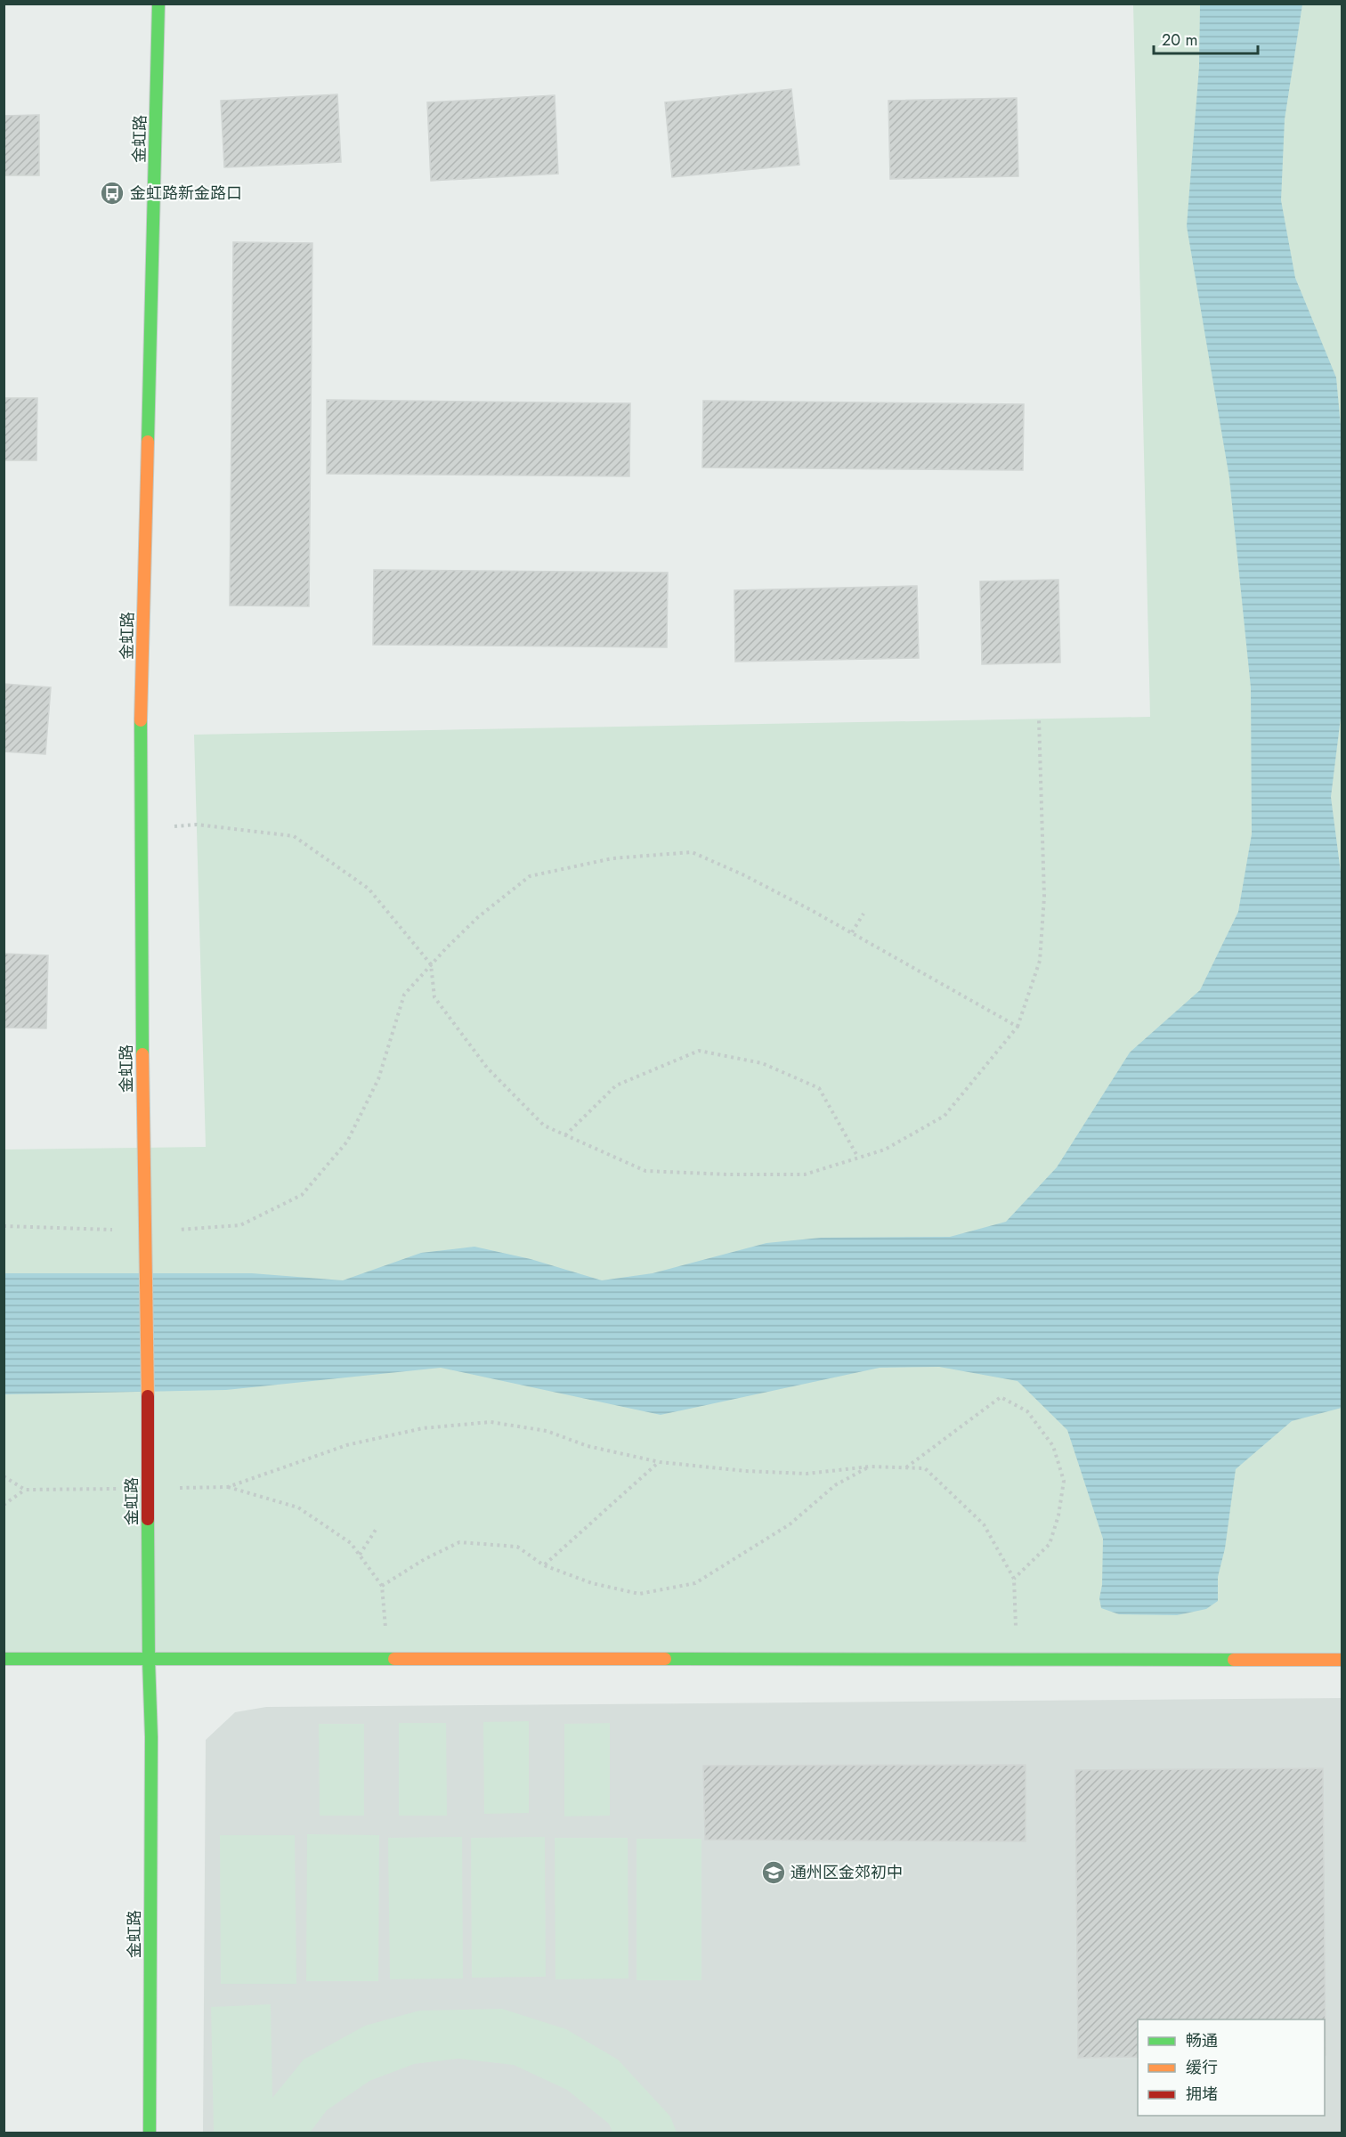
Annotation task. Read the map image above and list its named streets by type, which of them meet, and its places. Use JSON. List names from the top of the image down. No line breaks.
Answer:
{"streets":{"street":["金虹路"]},"places":{"bus stop":["金虹路新金路口"],"school or university":["通州区金郊初中"]},"legend":["畅通","缓行","拥堵"],"scale_bar":"20 m"}
